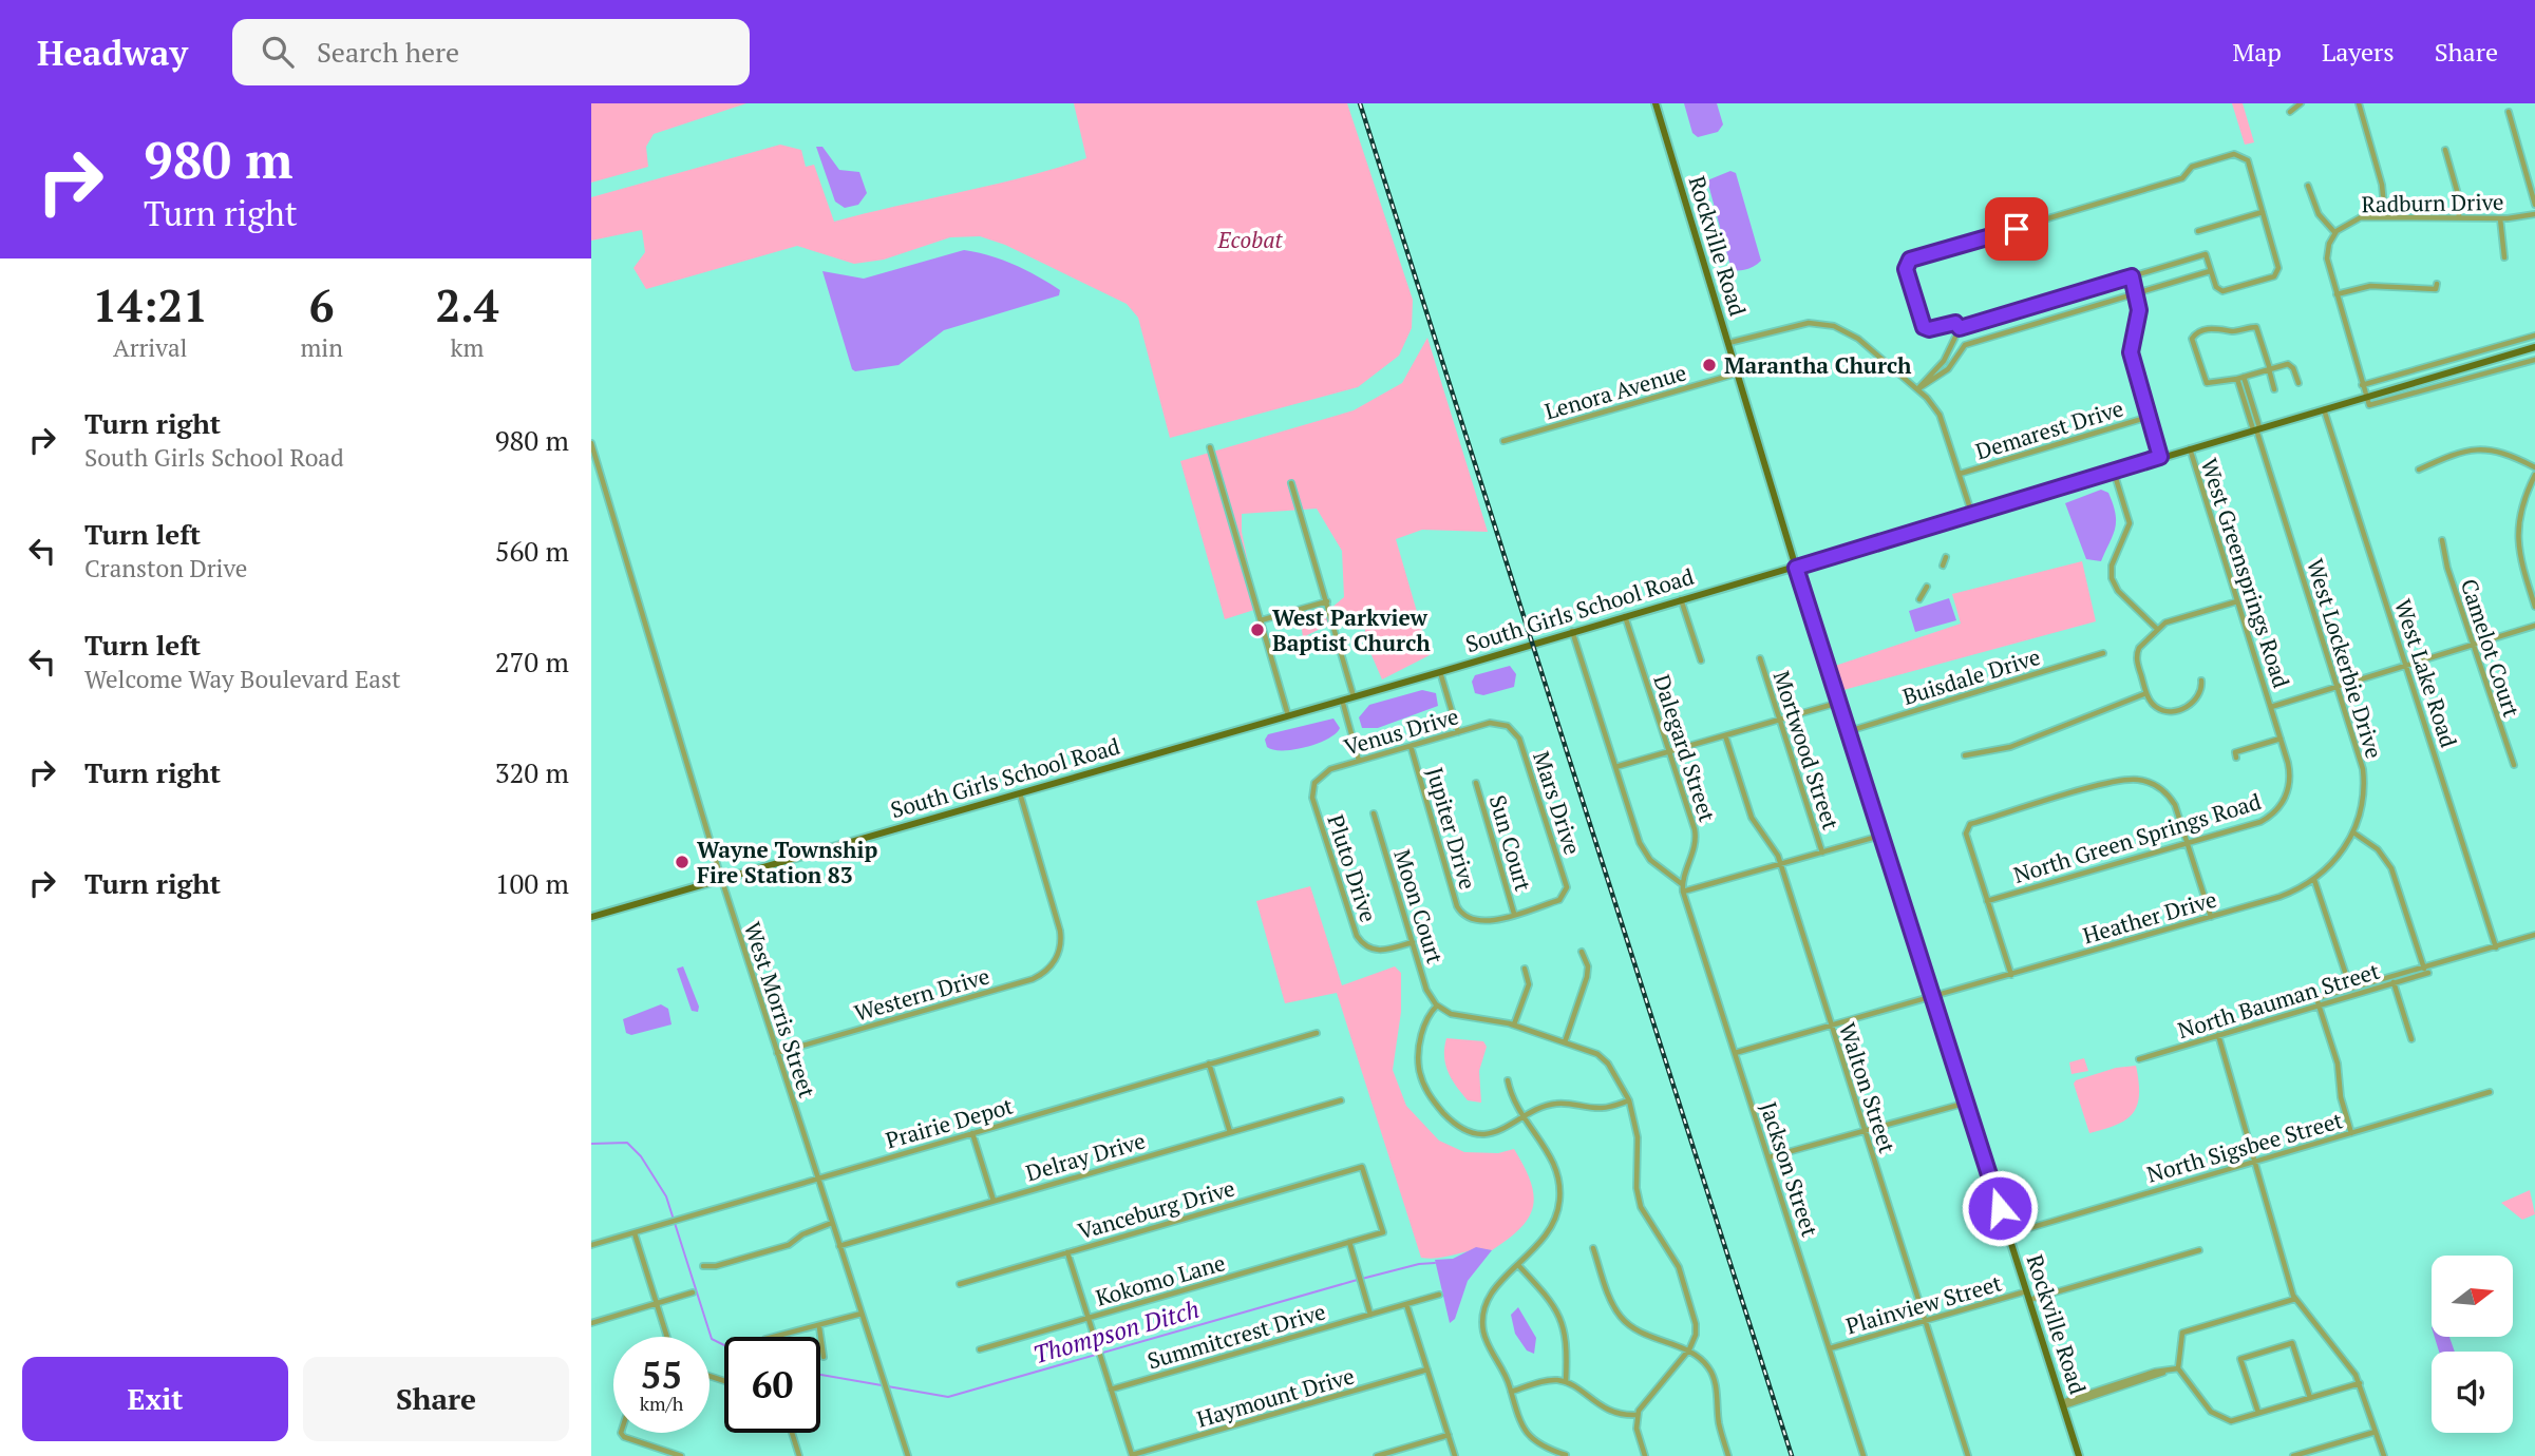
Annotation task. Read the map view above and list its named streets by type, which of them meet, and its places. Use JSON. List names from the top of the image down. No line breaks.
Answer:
{"streets":{"main road":["Rockville Road","South Girls School Road"],"street":["Radburn Drive","Lenora Avenue","Demarest Drive","West Greensprings Road","Camelot Court","West Lockerbie Drive","West Lake Road","Buisdale Drive","Venus Drive","Dalegard Street","Mortwood Street","Mars Drive","Jupiter Drive","North Green Springs Road","Sun Court","Pluto Drive","Moon Court","Heather Drive","Western Drive","North Bauman Street","West Morris Street","Walton Street","Prairie Depot","North Sigsbee Street","Delray Drive","Jackson Street","Vanceburg Drive","Kokomo Lane","Plainview Street","Summitcrest Drive","Haymount Drive"]},"crossings":[["Rockville Road","Lenora Avenue"],["Rockville Road","South Girls School Road"],["Rockville Road","Buisdale Drive"],["Rockville Road","Heather Drive"],["Rockville Road","North Sigsbee Street"],["Rockville Road","Plainview Street"],["West Greensprings Road","South Girls School Road"],["West Greensprings Road","North Green Springs Road"],["South Girls School Road","West Lockerbie Drive"],["South Girls School Road","West Lake Road"],["South Girls School Road","Dalegard Street"],["South Girls School Road","Western Drive"],["South Girls School Road","West Morris Street"],["West Lockerbie Drive","Heather Drive"],["West Lake Road","North Bauman Street"],["Venus Drive","Mars Drive"],["Venus Drive","Jupiter Drive"],["Venus Drive","Pluto Drive"],["Dalegard Street","Jackson Street"],["Mars Drive","Jupiter Drive"],["Mars Drive","Sun Court"],["Jupiter Drive","Sun Court"],["Pluto Drive","Moon Court"],["Heather Drive","Walton Street"],["Heather Drive","Jackson Street"],["Western Drive","West Morris Street"],["West Morris Street","Prairie Depot"],["West Morris Street","Delray Drive"],["Walton Street","Plainview Street"],["Jackson Street","Plainview Street"],["Vanceburg Drive","Kokomo Lane"]],"water":["Thompson Ditch"],"parks":["Ecobat"],"places":["Marantha Church","West Parkview Baptist Church","Wayne Township Fire Station 83"],"north":"right","page":{"header":"Headway","search":"Search here","nav":["Map","Layers","Share"],"turn":["980 m","Turn right"],"eta":["14:21","Arrival","6","min","2.4","km"],"list":[{"name":"Turn right","note":"South Girls School Road","value":"980 m"},{"name":"Turn left","note":"Cranston Drive","value":"560 m"},{"name":"Turn left","note":"Welcome Way Boulevard East","value":"270 m"},{"name":"Turn right","value":"320 m"},{"name":"Turn right","value":"100 m"}],"speed":"55 km/h","limit":"60","buttons":["Exit","Share"]}}
